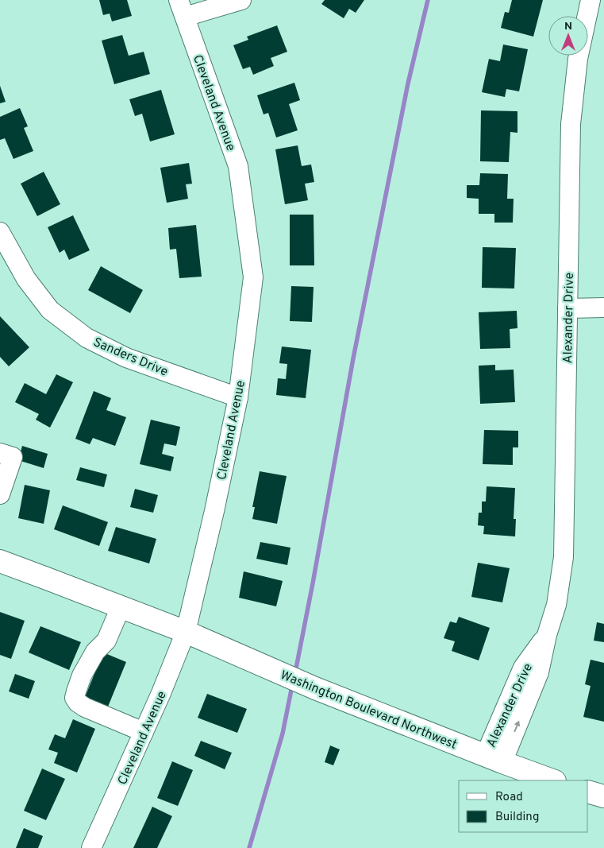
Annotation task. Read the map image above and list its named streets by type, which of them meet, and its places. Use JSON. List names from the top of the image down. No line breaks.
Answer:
{"streets":{"main road":["Washington Boulevard Northwest"],"street":["Cleveland Avenue","Alexander Drive","Sanders Drive"]},"crossings":[["Cleveland Avenue","Sanders Drive"],["Cleveland Avenue","Washington Boulevard Northwest"],["Alexander Drive","Washington Boulevard Northwest"]],"legend":["Road","Building"],"north":"top"}
